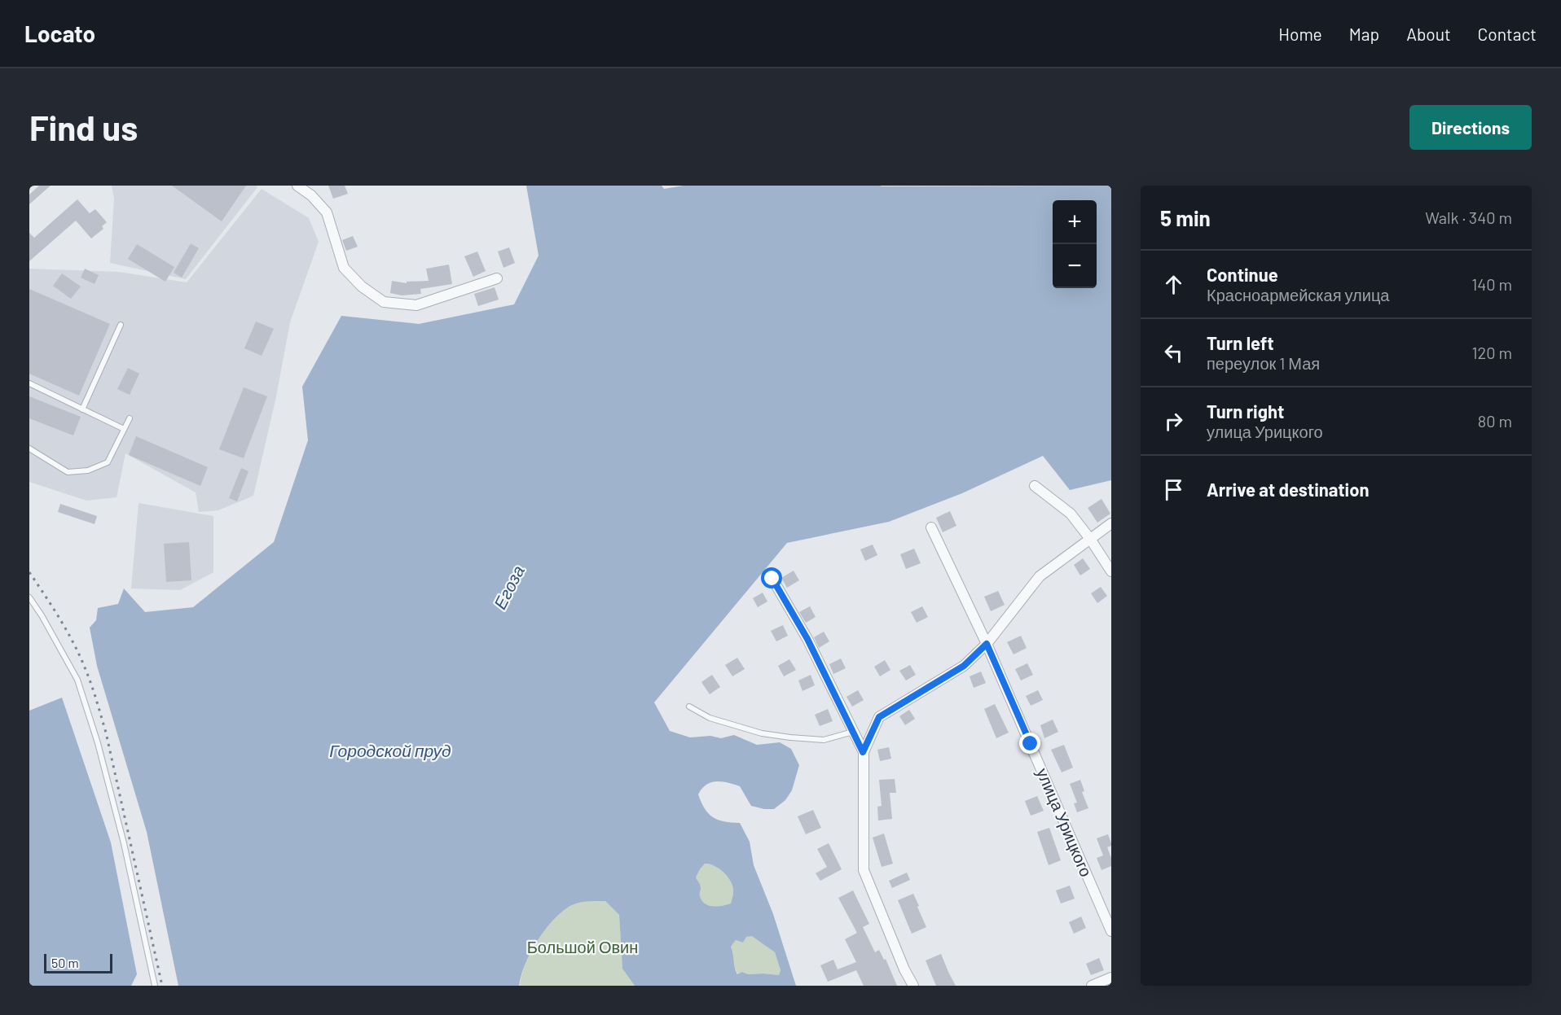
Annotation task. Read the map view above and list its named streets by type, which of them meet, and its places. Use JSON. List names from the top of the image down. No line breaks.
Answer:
{"streets":{"street":["улица Урицкого"]},"water":["Егоза","Городской пруд"],"parks":["Большой Овин"],"scale_bar":"50 m","page":{"header":"Locato","nav":["Home","Map","About","Contact"],"buttons":"Directions","title":"Find us","heading":["5 min","Walk · 340 m"],"map_buttons":["+","−"],"list":[["Continue","Красноармейская улица","140 m"],["Turn left","переулок 1 Мая","120 m"],["Turn right","улица Урицкого","80 m"],"Arrive at destination"],"scale":"50 m"}}
